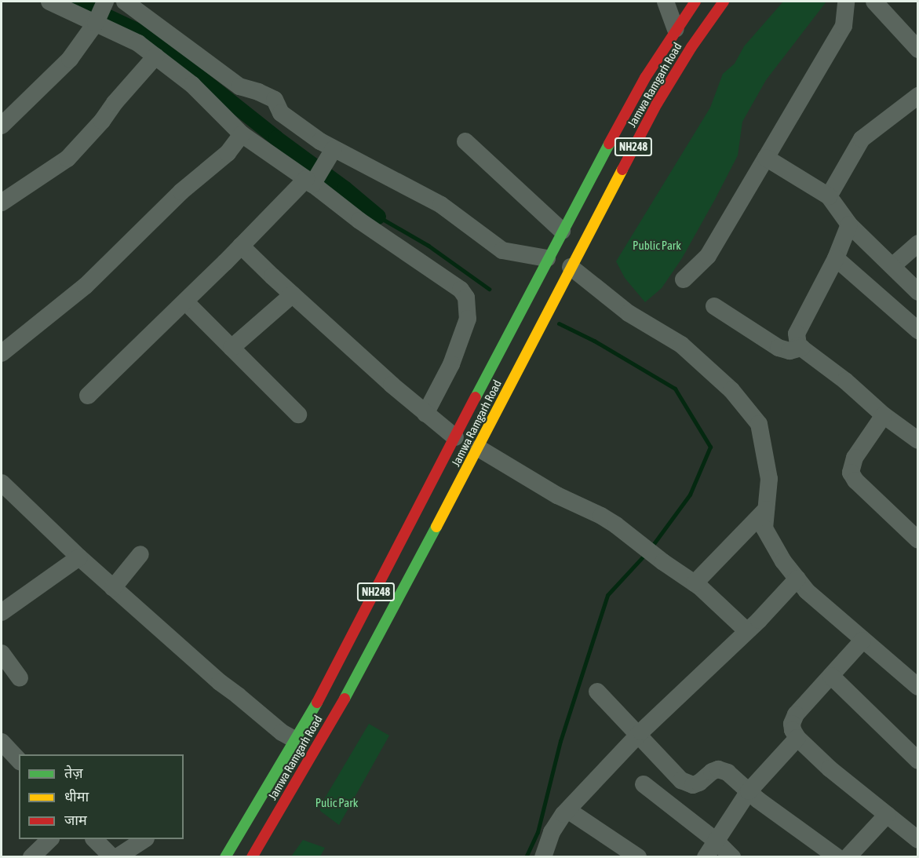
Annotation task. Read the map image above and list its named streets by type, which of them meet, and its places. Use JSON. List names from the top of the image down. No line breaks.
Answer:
{"streets":{"highway":["Jamwa Ramgarh Road","NH248"]},"parks":["Public Park","Pulic Park"],"legend":["तेज़","धीमा","जाम"]}
